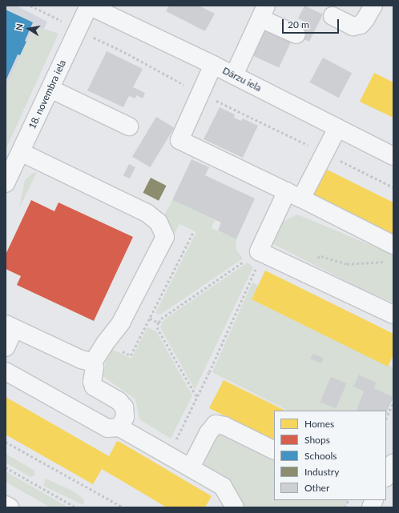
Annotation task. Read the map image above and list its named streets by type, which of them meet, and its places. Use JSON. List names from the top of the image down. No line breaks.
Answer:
{"streets":{"street":["Dārzu iela","18. novembra iela"]},"crossings":[["Dārzu iela","18. novembra iela"]],"legend":["Homes","Shops","Schools","Industry","Other"],"scale_bar":"20 m","north":"left"}
